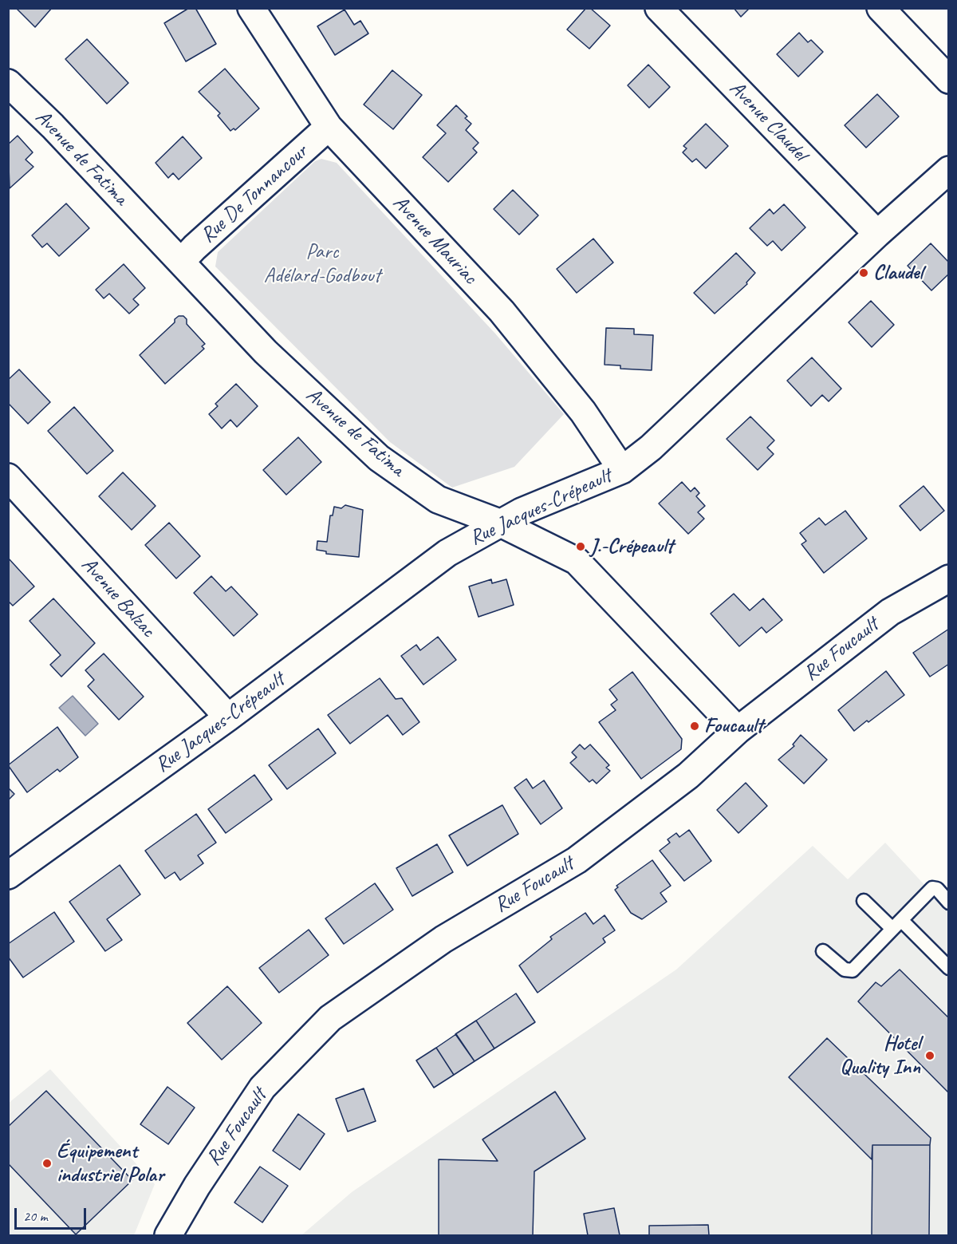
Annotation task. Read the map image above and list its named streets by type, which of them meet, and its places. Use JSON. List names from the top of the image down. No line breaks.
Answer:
{"streets":{"street":["Avenue Claudel","Avenue de Fatima","Rue De Tonnancour","Avenue Mauriac","Rue Jacques-Crépeault","Avenue Balzac","Rue Foucault"]},"crossings":[["Avenue Claudel","Rue Jacques-Crépeault"],["Avenue de Fatima","Rue De Tonnancour"],["Avenue de Fatima","Rue Jacques-Crépeault"],["Avenue de Fatima","Rue Foucault"],["Rue De Tonnancour","Avenue Mauriac"],["Avenue Mauriac","Rue Jacques-Crépeault"],["Rue Jacques-Crépeault","Avenue Balzac"]],"parks":["Parc Adélard-Godbout"],"places":["Claudel","J.-Crépeault","Foucault","Hotel Quality Inn","Équipement industriel Polar"],"scale_bar":"20 m"}
